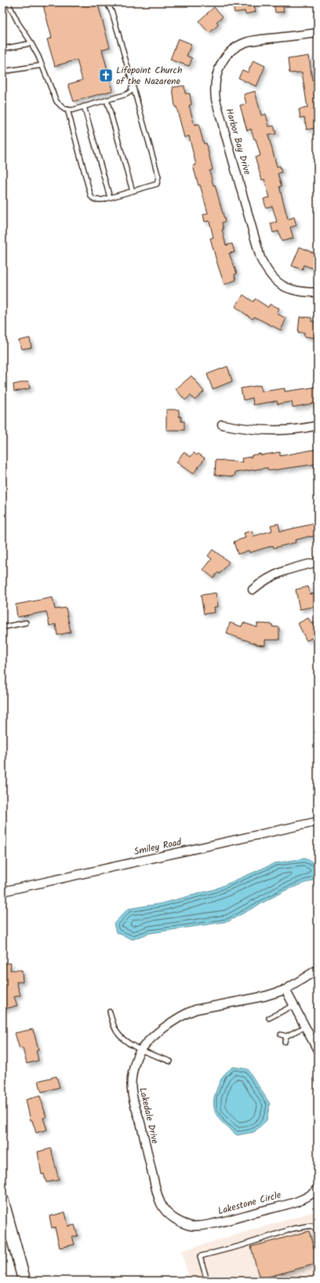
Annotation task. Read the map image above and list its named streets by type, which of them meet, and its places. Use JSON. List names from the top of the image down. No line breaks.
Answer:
{"streets":{"street":["Harbor Bay Drive","Smiley Road","Lakedale Drive","Lakestone Circle"]},"crossings":[["Lakedale Drive","Lakestone Circle"]],"places":{"church":["Lifepoint Church of the Nazarene"]}}
